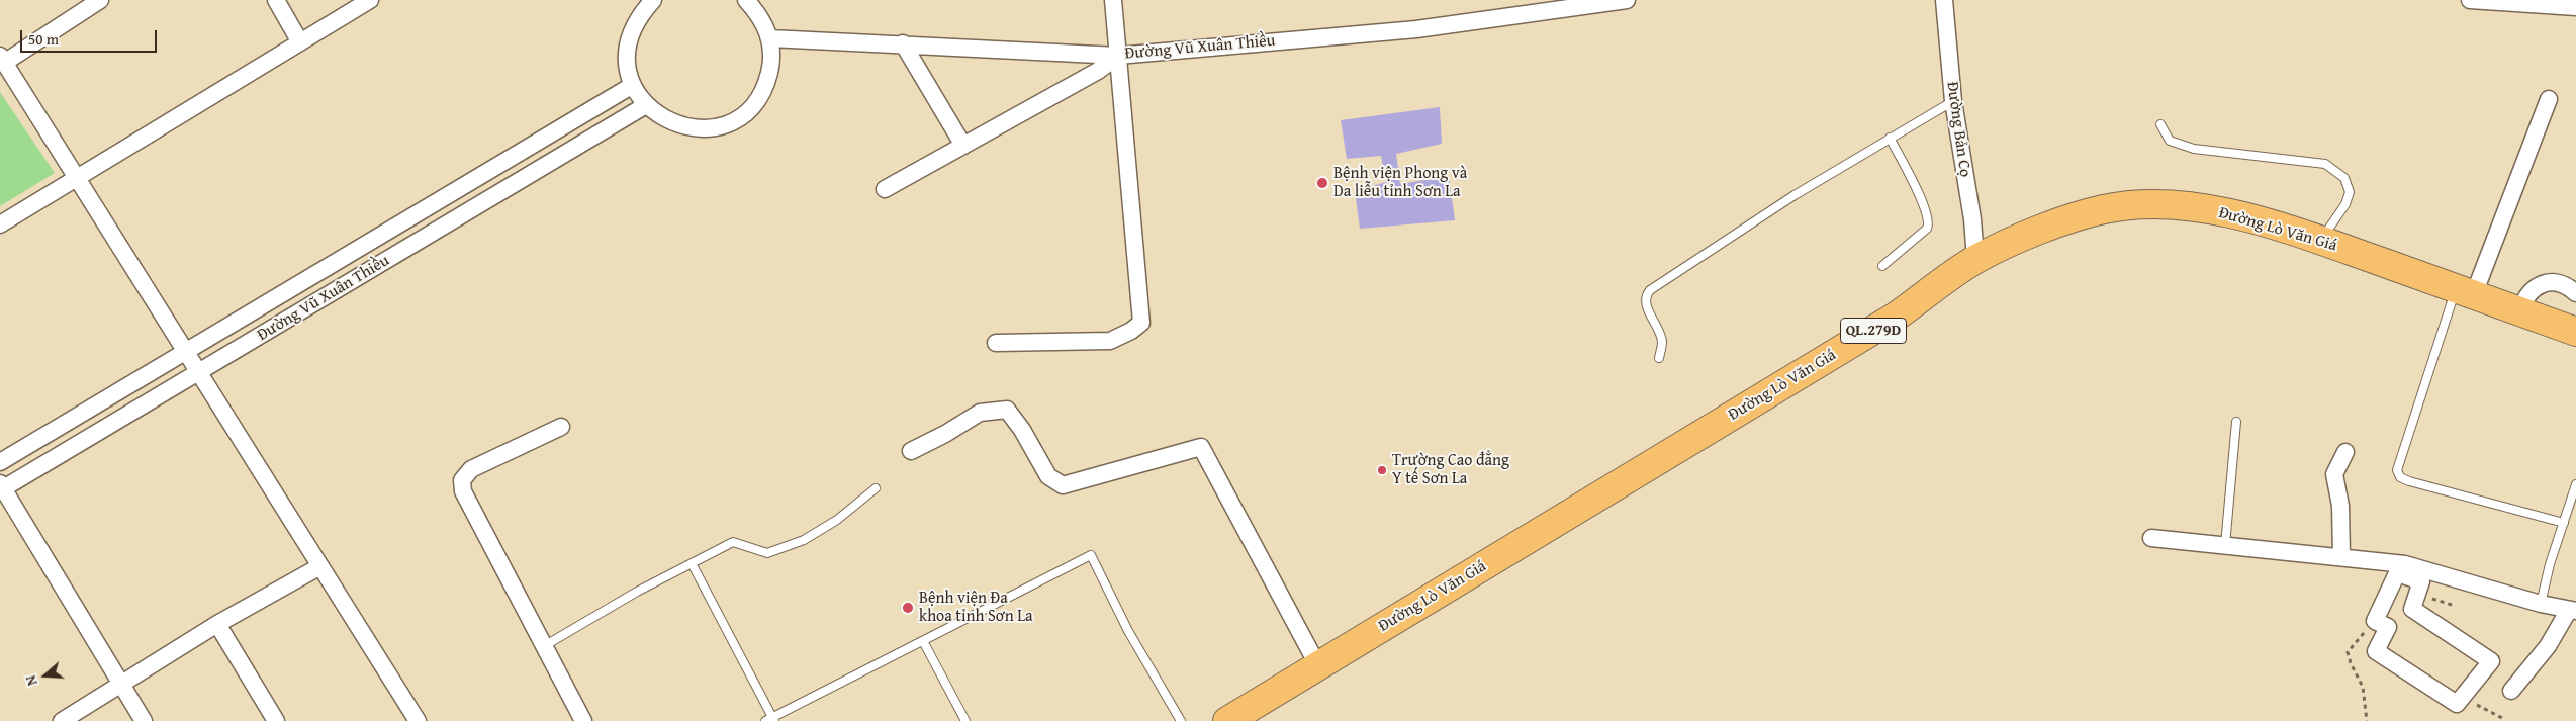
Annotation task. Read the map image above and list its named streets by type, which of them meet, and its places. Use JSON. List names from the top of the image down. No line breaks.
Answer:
{"streets":{"highway":["Đường Lò Văn Giá","QL.279D"],"street":["Đường Vũ Xuân Thiều","Đường Bản Cọ"]},"crossings":[["Đường Bản Cọ","Đường Lò Văn Giá"]],"places":["Bệnh viện Phong và Da liễu tỉnh Sơn La","Trường Cao đẳng Y tế Sơn La","Bệnh viện Đa khoa tỉnh Sơn La"],"scale_bar":"50 m","north":"left"}
